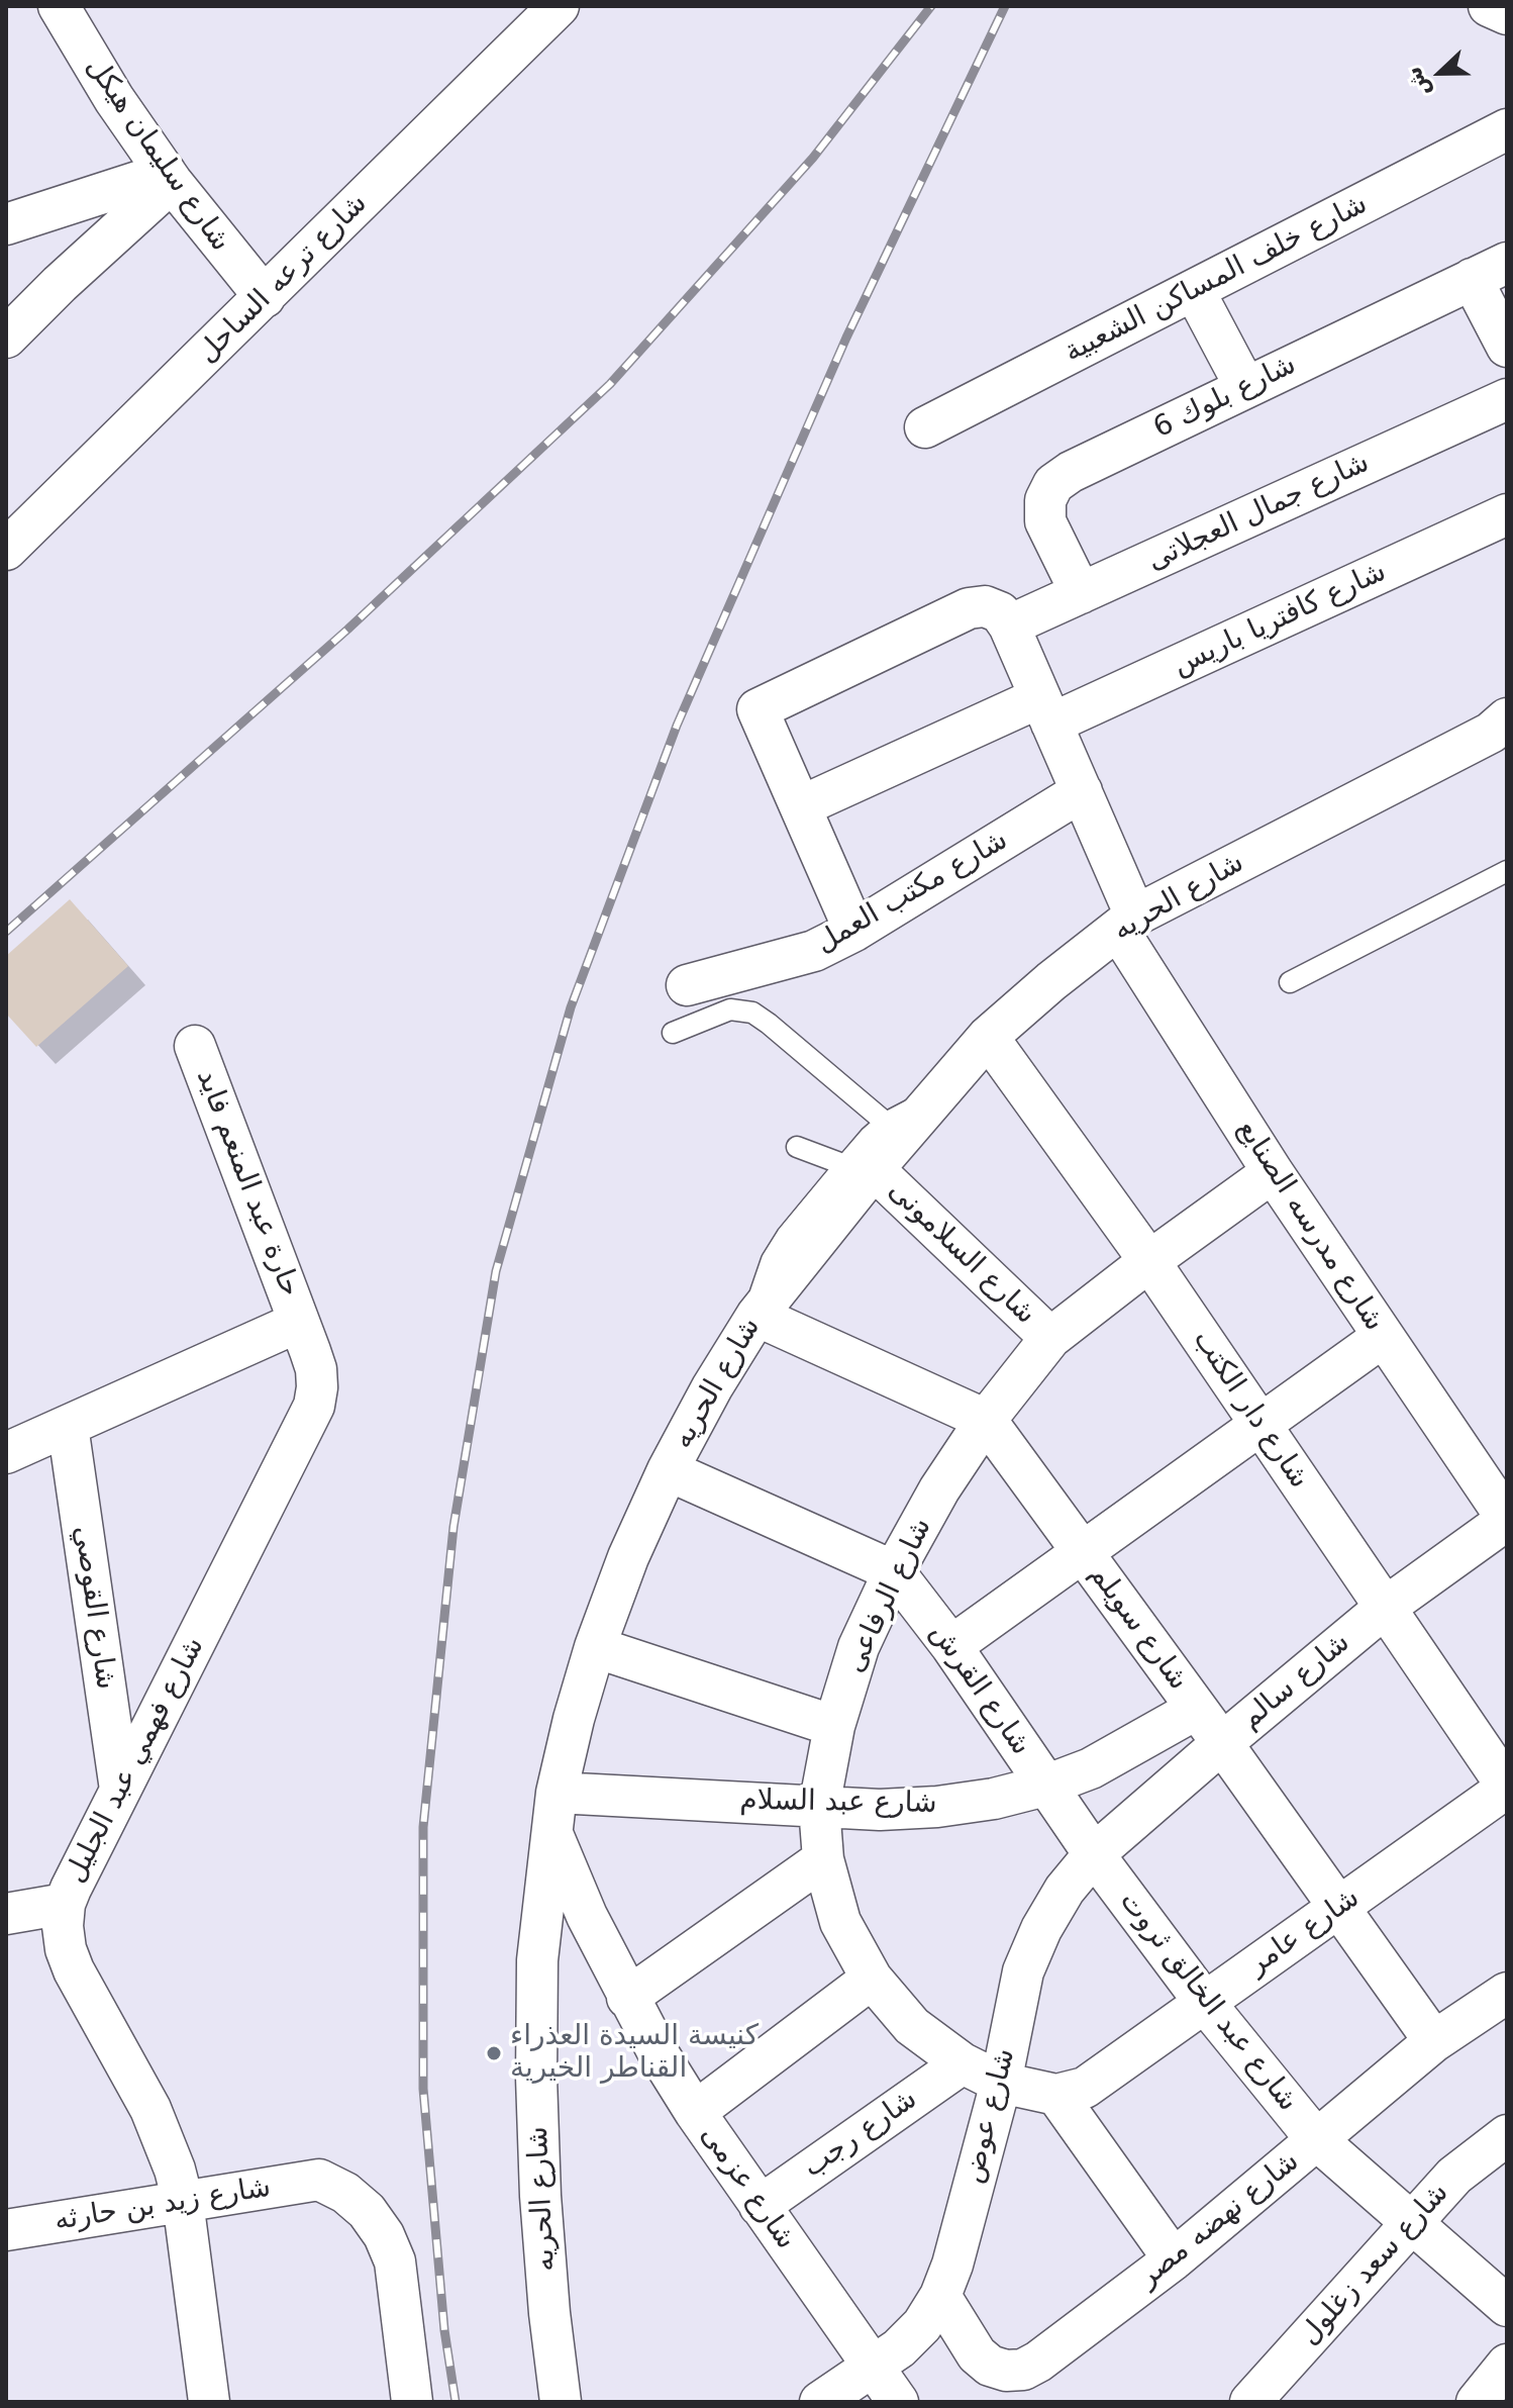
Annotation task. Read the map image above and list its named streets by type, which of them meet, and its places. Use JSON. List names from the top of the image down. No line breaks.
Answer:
{"streets":{"street":["شارع سليمان هيكل","شارع ترعه الساحل","شارع خلف المساكن الشعبية","شارع بلوك 6","شارع جمال العجلاتى","شارع كافتريا باريس","شارع مكتب العمل","شارع الحريه","حارة عبد المنعم فايد","شارع مدرسه الصنايع","شارع السلامونى","شارع دار الكتب","شارع الرفاعى","شارع القوصي","شارع سويلم","شارع سالم","شارع القرش","شارع فهمي عبد الجليل","شارع عبد السلام","شارع عامر","شارع عبد الخالق ثروت","شارع عوض","شارع رجب","شارع عزمى","شارع زيد بن حارثه","شارع نهضه مصر","شارع سعد زغلول"]},"crossings":[["شارع سليمان هيكل","شارع ترعه الساحل"],["شارع بلوك 6","شارع جمال العجلاتى"],["شارع جمال العجلاتى","شارع مدرسه الصنايع"],["شارع كافتريا باريس","شارع مدرسه الصنايع"],["شارع مكتب العمل","شارع مدرسه الصنايع"],["شارع الحريه","شارع مدرسه الصنايع"],["شارع الحريه","شارع السلامونى"],["شارع الحريه","شارع دار الكتب"],["شارع الحريه","شارع سويلم"],["شارع الحريه","شارع القرش"],["شارع الحريه","شارع عبد السلام"],["شارع الحريه","شارع عزمى"],["حارة عبد المنعم فايد","شارع فهمي عبد الجليل"],["شارع مدرسه الصنايع","شارع الرفاعى"],["شارع مدرسه الصنايع","شارع سالم"],["شارع السلامونى","شارع الرفاعى"],["شارع دار الكتب","شارع الرفاعى"],["شارع دار الكتب","شارع سالم"],["شارع دار الكتب","شارع عامر"],["شارع الرفاعى","شارع سويلم"],["شارع الرفاعى","شارع القرش"],["شارع الرفاعى","شارع عبد السلام"],["شارع الرفاعى","شارع عامر"],["شارع الرفاعى","شارع عوض"],["شارع الرفاعى","شارع رجب"],["شارع القوصي","شارع فهمي عبد الجليل"],["شارع سويلم","شارع سالم"],["شارع سويلم","شارع عبد السلام"],["شارع سويلم","شارع عامر"],["شارع سويلم","شارع نهضه مصر"],["شارع سالم","شارع القرش"],["شارع سالم","شارع عبد الخالق ثروت"],["شارع سالم","شارع عوض"],["شارع القرش","شارع عبد السلام"],["شارع القرش","شارع عبد الخالق ثروت"],["شارع القرش","شارع عوض"],["شارع فهمي عبد الجليل","شارع زيد بن حارثه"],["شارع عامر","شارع عبد الخالق ثروت"],["شارع عبد الخالق ثروت","شارع عوض"],["شارع عبد الخالق ثروت","شارع نهضه مصر"],["شارع عبد الخالق ثروت","شارع سعد زغلول"],["شارع عوض","شارع عزمى"],["شارع عوض","شارع نهضه مصر"],["شارع رجب","شارع عزمى"]],"places":["كنيسة السيدة العذراء القناطر الخيرية"],"north":"left"}
